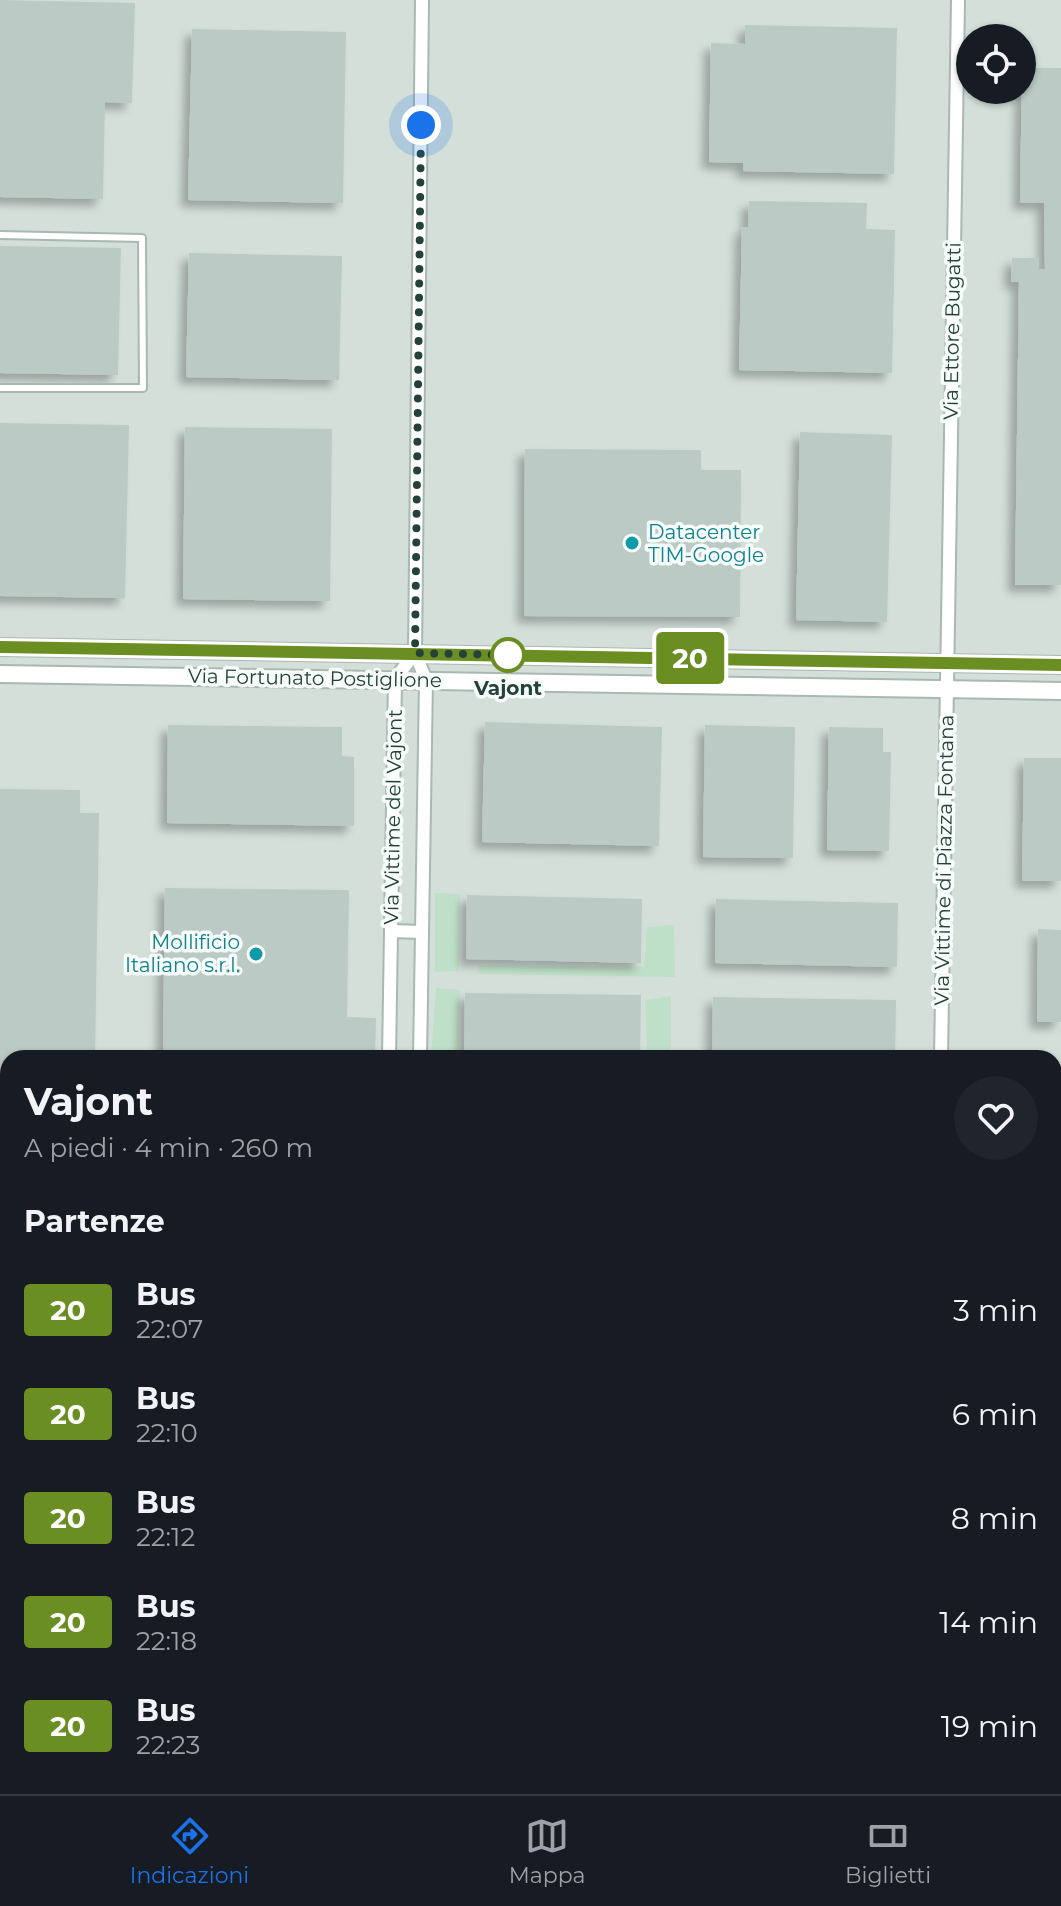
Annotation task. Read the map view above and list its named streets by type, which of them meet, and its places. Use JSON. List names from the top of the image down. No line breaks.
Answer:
{"streets":{"street":["Via Ettore Bugatti","Via Fortunato Postiglione","Via Vittime del Vajont","Via Vittime di Piazza Fontana"]},"crossings":[["Via Ettore Bugatti","Via Fortunato Postiglione"],["Via Ettore Bugatti","Via Vittime di Piazza Fontana"],["Via Fortunato Postiglione","Via Vittime del Vajont"],["Via Fortunato Postiglione","Via Vittime di Piazza Fontana"]],"places":["Datacenter TIM-Google","Vajont","Mollificio Italiano s.r.l."],"lines":["bus line 20"],"page":{"on_map":"20","heading":[["Vajont","A piedi · 4 min · 260 m"],"Partenze"],"list":[{"mark":"20","name":"Bus","note":"22:07","value":"3 min"},{"mark":"20","name":"Bus","note":"22:10","value":"6 min"},{"mark":"20","name":"Bus","note":"22:12","value":"8 min"},{"mark":"20","name":"Bus","note":"22:18","value":"14 min"},{"mark":"20","name":"Bus","note":"22:23","value":"19 min"}],"tabs":["Indicazioni","Mappa","Biglietti"]}}
